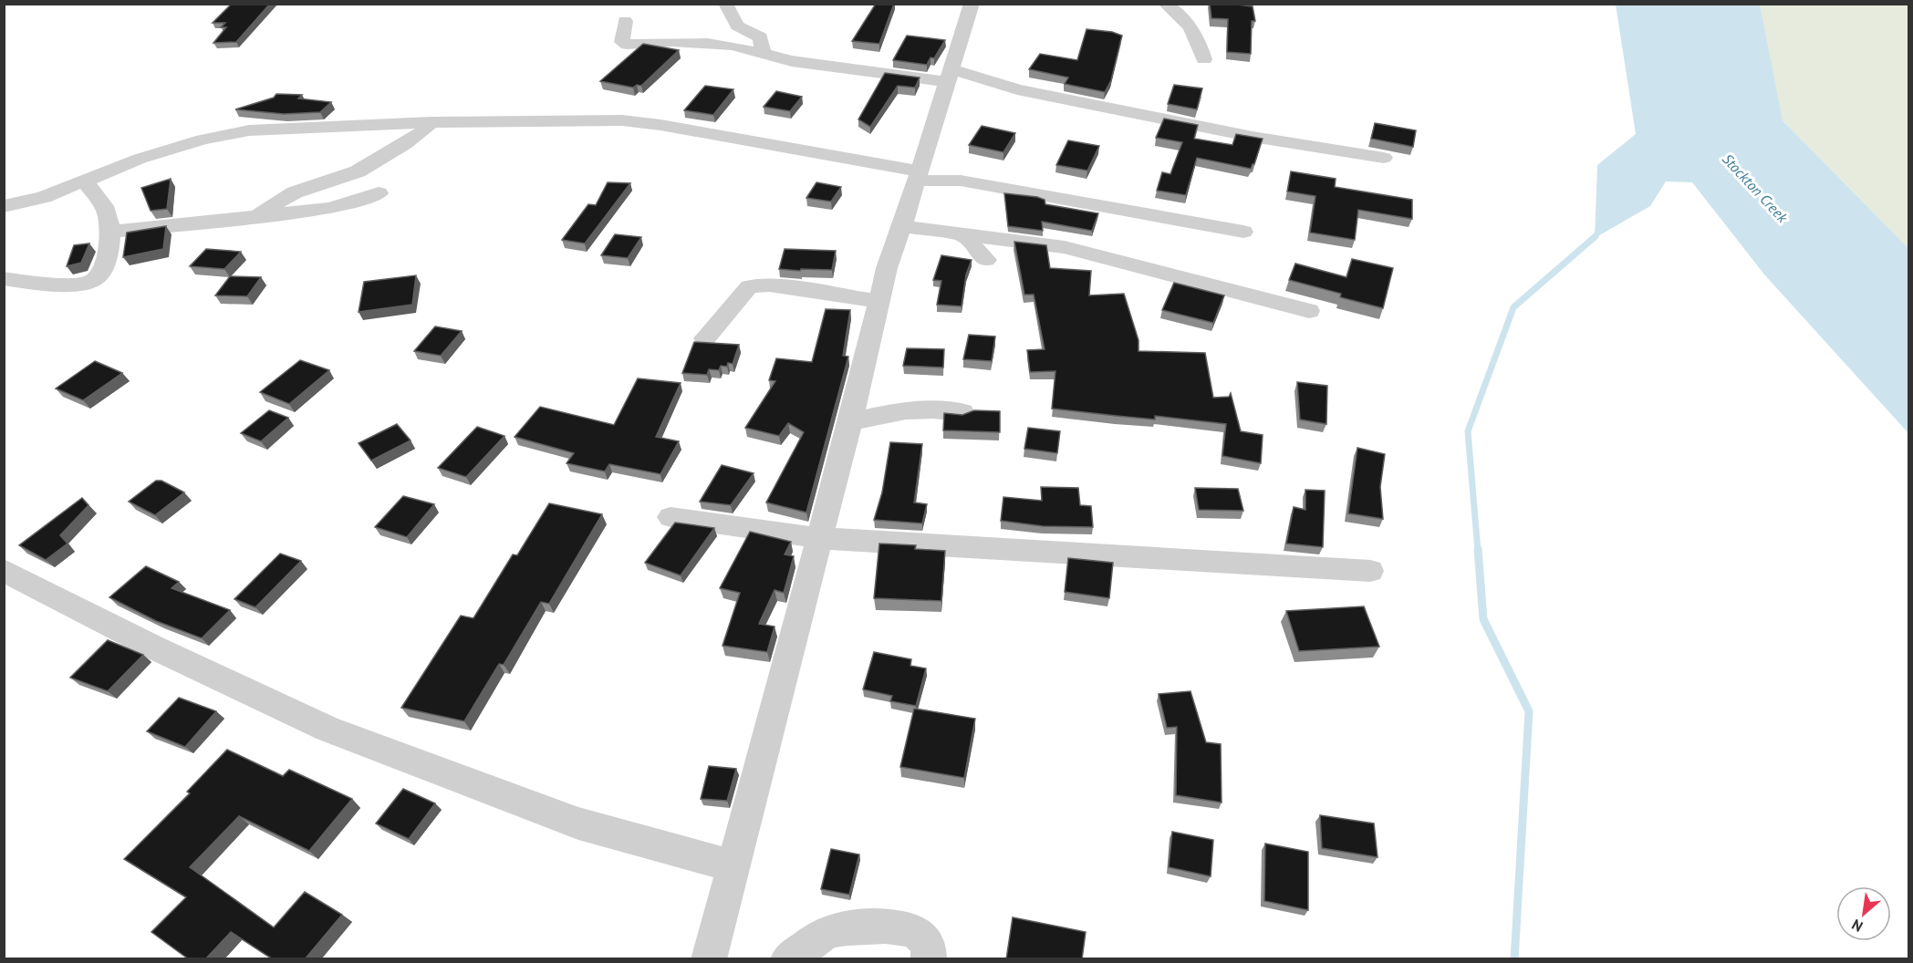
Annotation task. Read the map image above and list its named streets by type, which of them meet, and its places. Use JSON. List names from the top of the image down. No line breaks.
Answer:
{"water":["Stockton Creek"],"north":"bottom left"}
